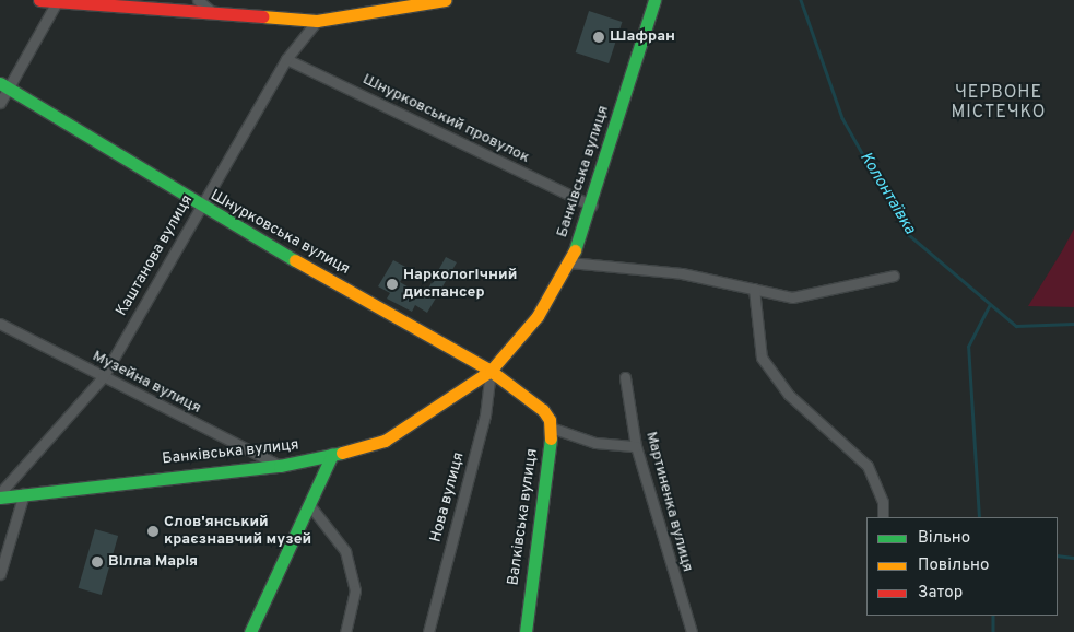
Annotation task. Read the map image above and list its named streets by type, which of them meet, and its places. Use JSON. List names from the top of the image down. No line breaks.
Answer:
{"streets":{"street":["Шнурковський провулок","Банківська вулиця","Шнурковська вулиця","Каштанова вулиця","Музейна вулиця","Нова вулиця","Мартиненка вулиця","Валківська вулиця"]},"crossings":[["Шнурковський провулок","Банківська вулиця"],["Шнурковський провулок","Каштанова вулиця"],["Банківська вулиця","Шнурковська вулиця"],["Банківська вулиця","Музейна вулиця"],["Банківська вулиця","Нова вулиця"],["Шнурковська вулиця","Каштанова вулиця"],["Шнурковська вулиця","Нова вулиця"],["Шнурковська вулиця","Валківська вулиця"],["Каштанова вулиця","Музейна вулиця"]],"districts":["ЧЕРВОНЕ МІСТЕЧКО"],"water":["Колонтаївка"],"places":["Шафран","Наркологічний диспансер","Слов'янський краєзнавчий музей","Вілла Марія"],"legend":["Вільно","Повільно","Затор"]}
